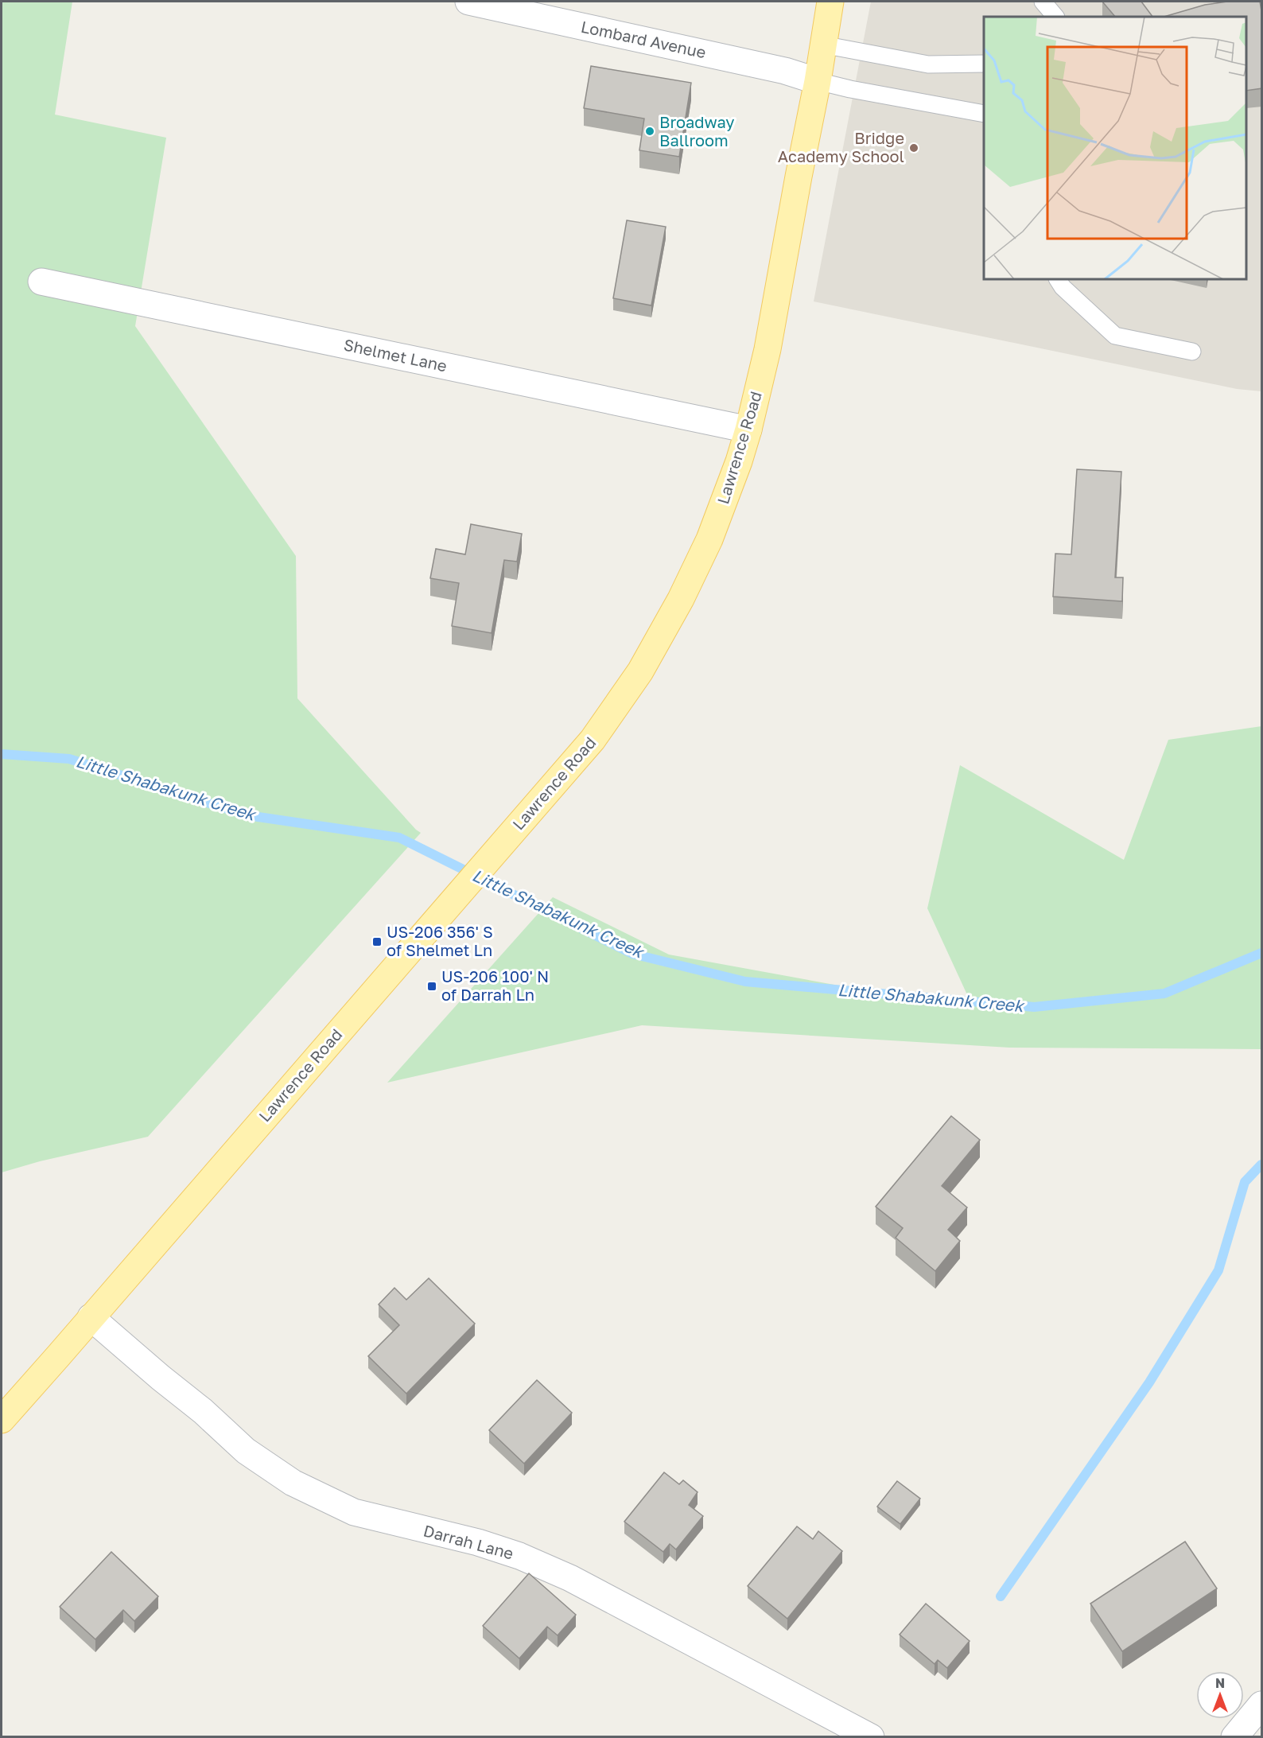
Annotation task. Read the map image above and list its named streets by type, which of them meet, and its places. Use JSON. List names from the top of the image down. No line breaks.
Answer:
{"streets":{"main road":["Lawrence Road"],"street":["Lombard Avenue","Shelmet Lane","Darrah Lane"]},"crossings":[["Lombard Avenue","Lawrence Road"],["Shelmet Lane","Lawrence Road"],["Lawrence Road","Darrah Lane"]],"water":["Little Shabakunk Creek"],"places":{"other":["Broadway Ballroom","Bridge Academy School"],"transit":["US-206 356' S of Shelmet Ln","US-206 100' N of Darrah Ln"]},"north":"top"}
